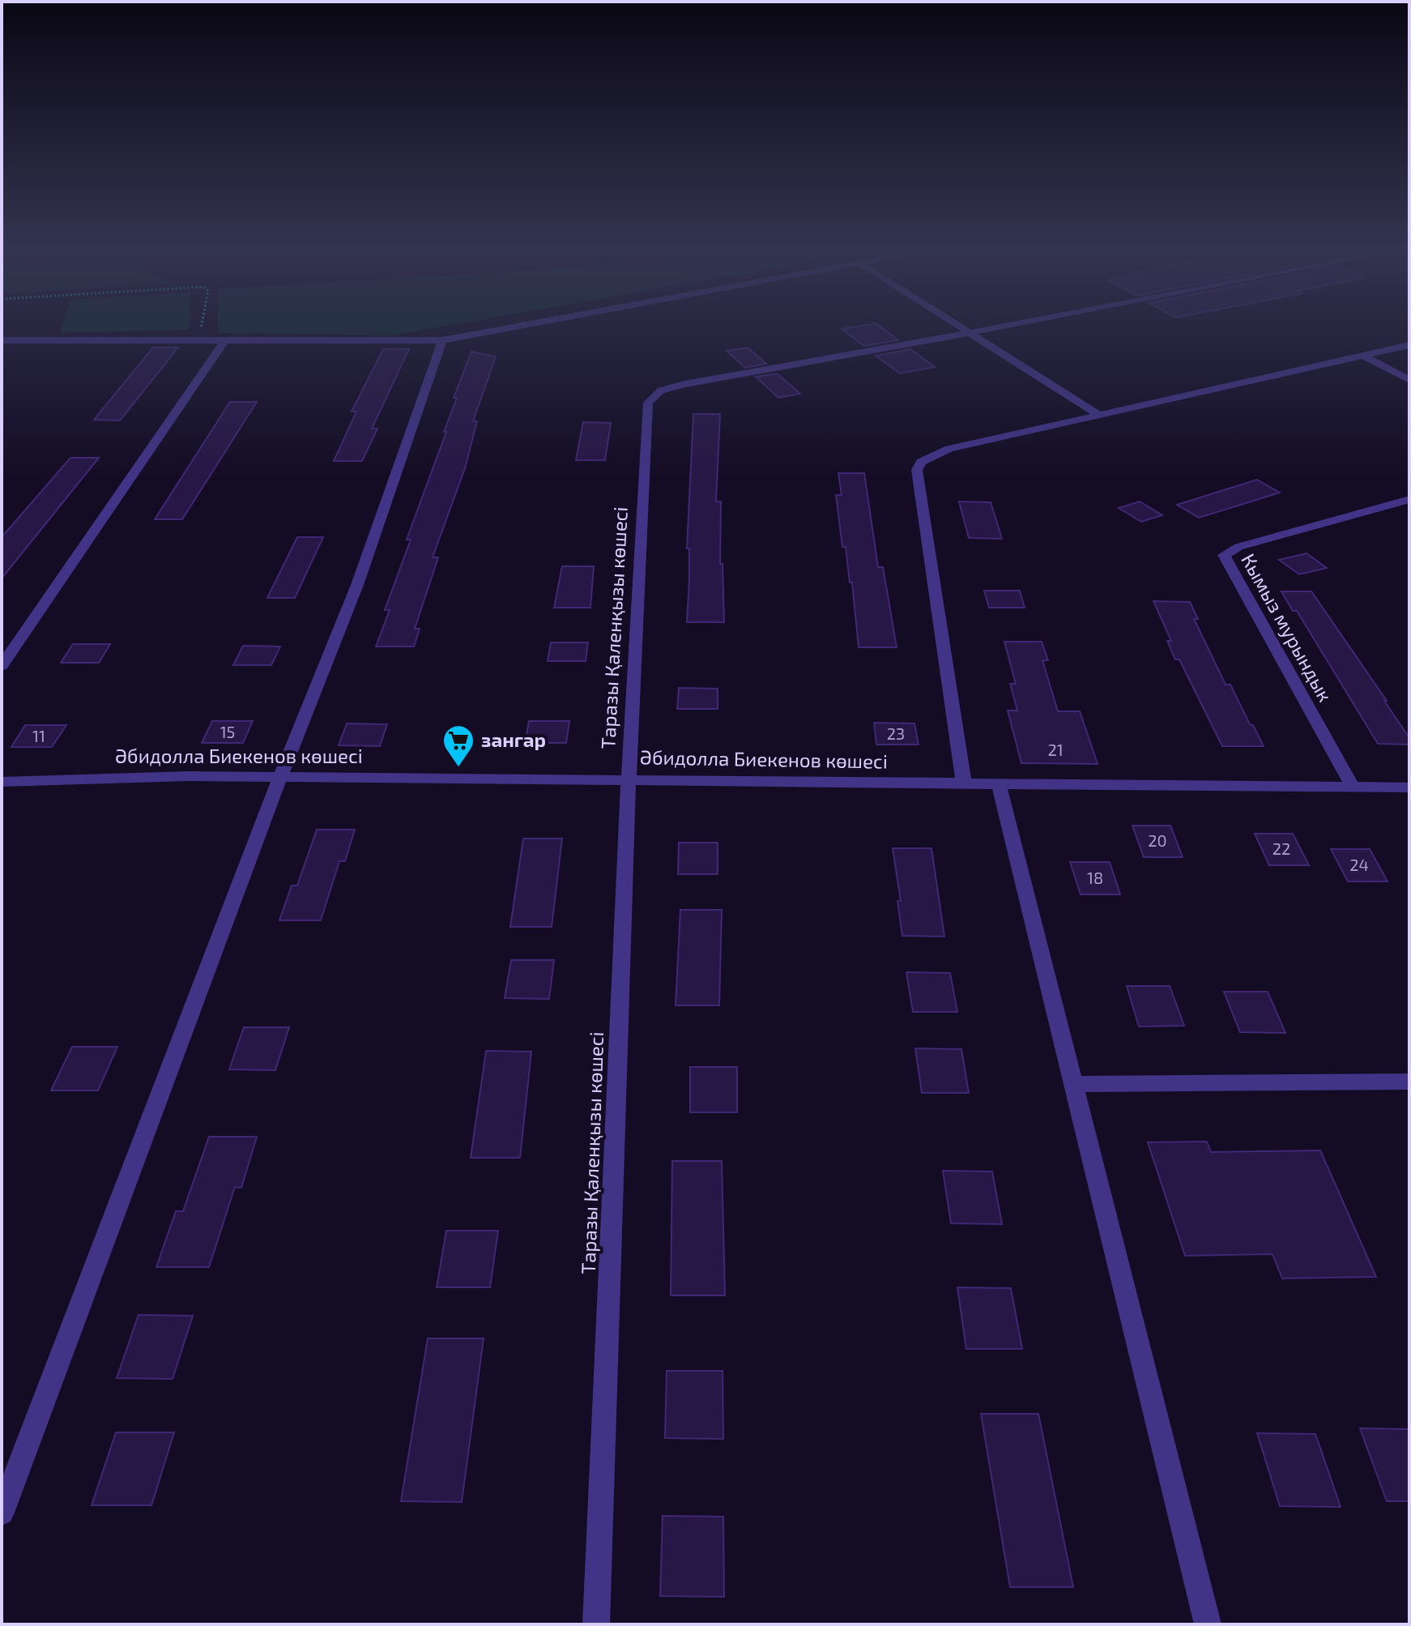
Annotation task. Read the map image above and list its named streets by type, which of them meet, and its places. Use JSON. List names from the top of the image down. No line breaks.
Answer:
{"streets":{"street":["Таразы Қаленқызы көшесі","Кымыз мурындык","Әбидолла Биекенов көшесі"]},"crossings":[["Таразы Қаленқызы көшесі","Әбидолла Биекенов көшесі"],["Кымыз мурындык","Әбидолла Биекенов көшесі"]],"places":{"supermarket":["зангар"]},"house_numbers":["15","23","11","21","20","22","24","18"]}
